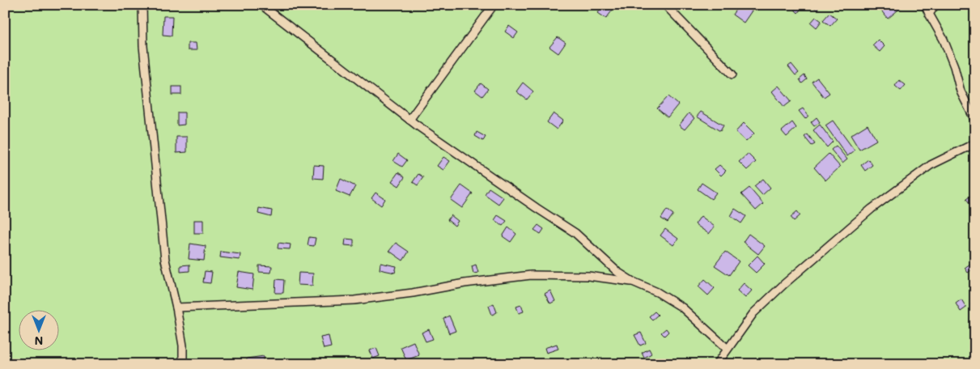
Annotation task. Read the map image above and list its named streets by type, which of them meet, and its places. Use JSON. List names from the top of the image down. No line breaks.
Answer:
{"north":"bottom"}
